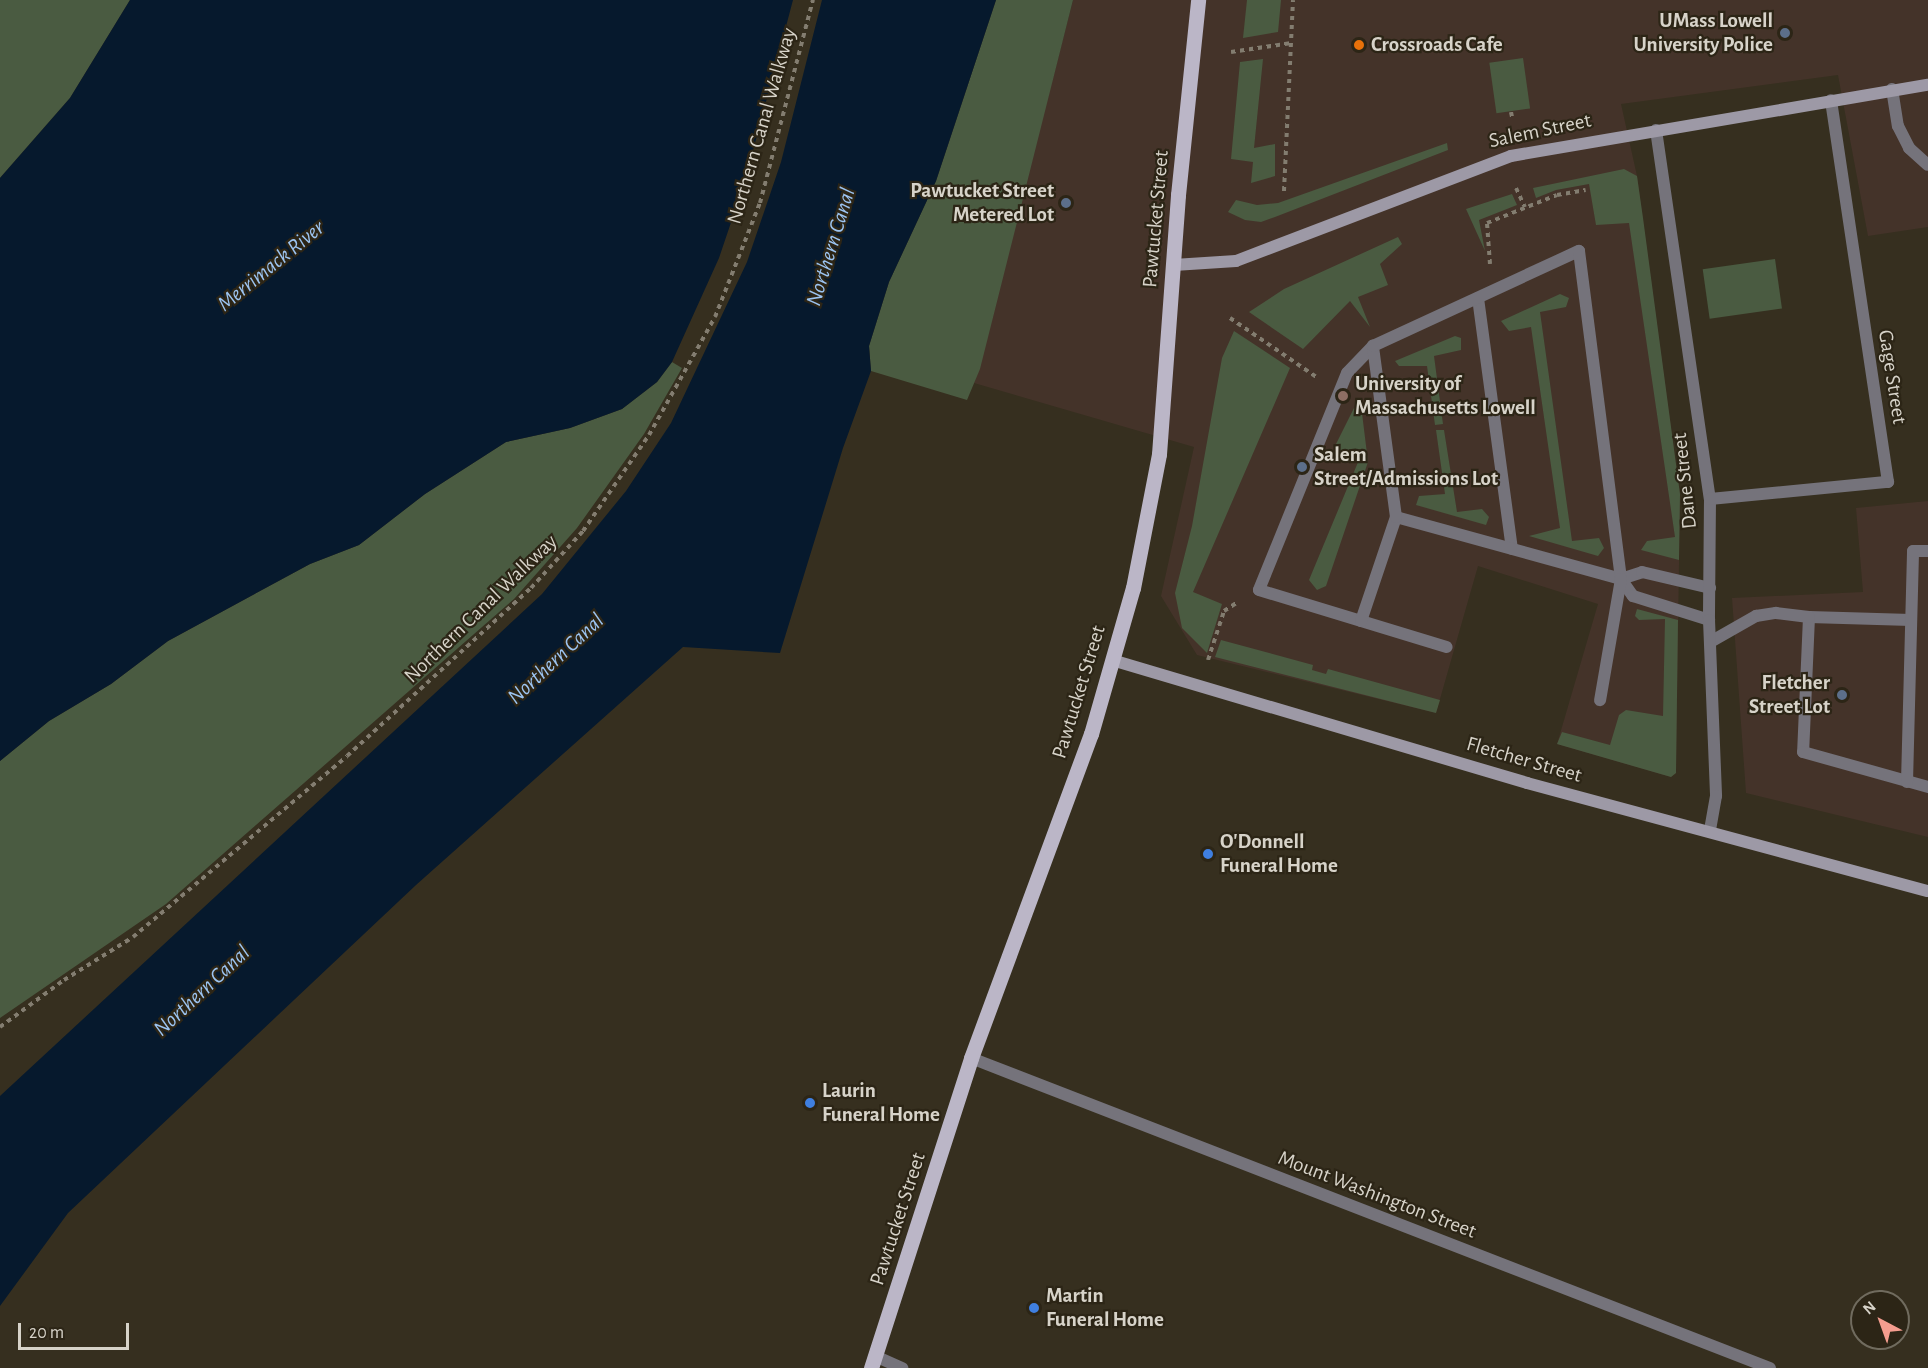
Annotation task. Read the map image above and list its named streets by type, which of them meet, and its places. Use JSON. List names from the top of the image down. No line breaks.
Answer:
{"streets":{"main road":["Salem Street","Pawtucket Street","Fletcher Street"],"street":["Gage Street","Dane Street","Mount Washington Street"],"path":["Northern Canal Walkway"]},"crossings":[["Salem Street","Pawtucket Street"],["Salem Street","Gage Street"],["Salem Street","Dane Street"],["Pawtucket Street","Fletcher Street"],["Pawtucket Street","Mount Washington Street"],["Gage Street","Dane Street"],["Dane Street","Fletcher Street"]],"water":["Northern Canal","Merrimack River"],"places":["UMass Lowell University Police","Crossroads Cafe","Pawtucket Street Metered Lot","University of Massachusetts Lowell","Salem Street/Admissions Lot","Fletcher Street Lot","O'Donnell Funeral Home","Laurin Funeral Home","Martin Funeral Home"],"scale_bar":"20 m","north":"top left"}
